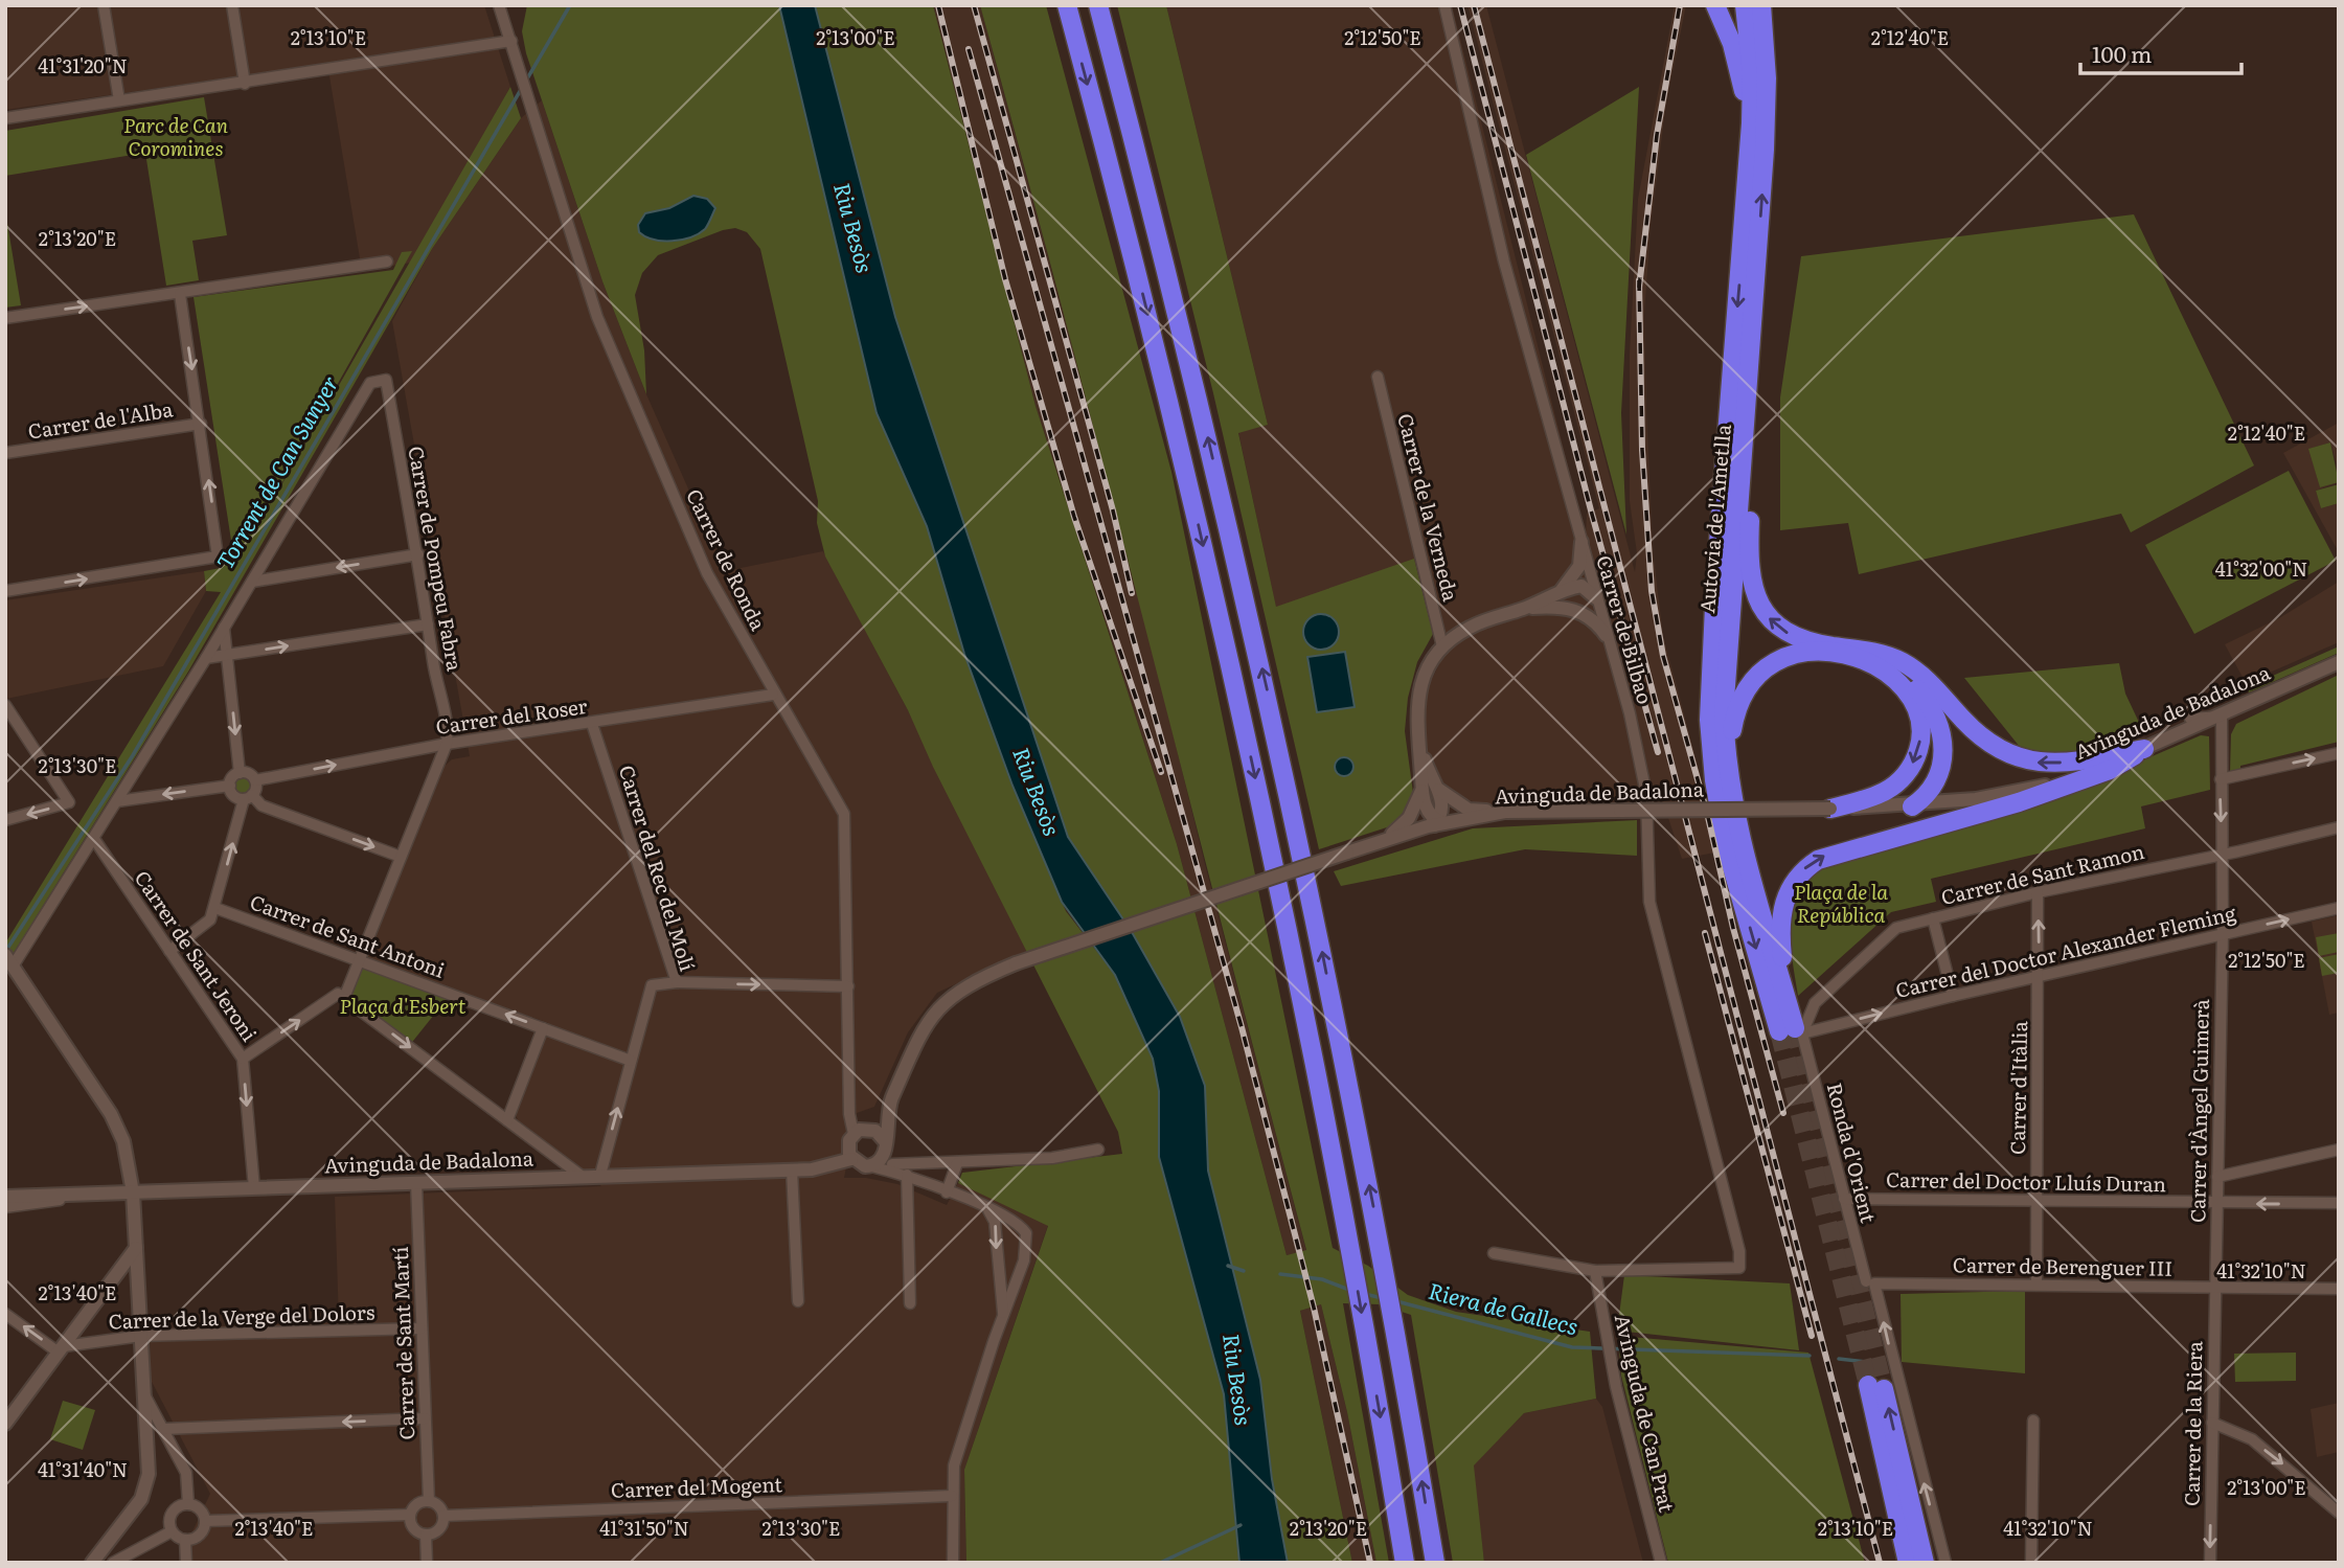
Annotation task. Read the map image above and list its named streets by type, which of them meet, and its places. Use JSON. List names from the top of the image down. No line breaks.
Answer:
{"streets":{"highway":["Autovia de l'Ametlla"],"street":["Carrer de l'Alba","Carrer de la Verneda","Carrer de Pompeu Fabra","Carrer de Ronda","Carrer de Bilbao","Avinguda de Badalona","Carrer del Roser","Carrer del Rec del Molí","Carrer de Sant Ramon","Carrer de Sant Antoni","Carrer del Doctor Alexander Fleming","Carrer de Sant Jeroni","Carrer d'Itàlia","Carrer d'Àngel Guimerà","Ronda d'Orient","Carrer del Doctor Lluís Duran","Carrer de Berenguer III","Carrer de la Verge del Dolors","Carrer de Sant Martí","Avinguda de Can Prat","Carrer de la Riera","Carrer del Mogent"]},"crossings":[["Autovia de l'Ametlla","Carrer de Sant Ramon"],["Autovia de l'Ametlla","Carrer del Doctor Alexander Fleming"],["Autovia de l'Ametlla","Ronda d'Orient"],["Carrer de Pompeu Fabra","Carrer del Roser"],["Carrer de Ronda","Avinguda de Badalona"],["Carrer de Ronda","Carrer del Roser"],["Carrer de Bilbao","Avinguda de Can Prat"],["Avinguda de Badalona","Carrer del Rec del Molí"],["Avinguda de Badalona","Carrer de Sant Jeroni"],["Avinguda de Badalona","Carrer d'Àngel Guimerà"],["Avinguda de Badalona","Carrer de Sant Martí"],["Carrer del Roser","Carrer del Rec del Molí"],["Carrer del Rec del Molí","Carrer de Sant Antoni"],["Carrer de Sant Ramon","Carrer del Doctor Alexander Fleming"],["Carrer de Sant Ramon","Carrer d'Itàlia"],["Carrer de Sant Ramon","Carrer d'Àngel Guimerà"],["Carrer de Sant Ramon","Ronda d'Orient"],["Carrer del Doctor Alexander Fleming","Carrer d'Itàlia"],["Carrer del Doctor Alexander Fleming","Carrer d'Àngel Guimerà"],["Carrer del Doctor Alexander Fleming","Ronda d'Orient"],["Carrer d'Itàlia","Carrer del Doctor Lluís Duran"],["Carrer d'Itàlia","Carrer de Berenguer III"],["Carrer d'Àngel Guimerà","Carrer del Doctor Lluís Duran"],["Carrer d'Àngel Guimerà","Carrer de Berenguer III"],["Carrer d'Àngel Guimerà","Carrer de la Riera"],["Ronda d'Orient","Carrer del Doctor Lluís Duran"],["Ronda d'Orient","Carrer de Berenguer III"],["Carrer de Berenguer III","Carrer de la Riera"],["Carrer de la Verge del Dolors","Carrer de Sant Martí"],["Carrer de Sant Martí","Carrer del Mogent"]],"one_way":["Carrer del Roser","Carrer del Doctor Alexander Fleming","Ronda d'Orient","Carrer de la Riera"],"water":["Riu Besòs","Torrent de Can Sunyer","Riera de Gallecs"],"parks":["Parc de Can Coromines","Plaça de la República","Plaça d'Esbert"],"scale_bar":"100 m","coordinates":["2°13'10\"E","2°13'00\"E","2°12'50\"E","2°12'40\"E","41°31'20\"N","2°13'20\"E","41°32'00\"N","2°13'30\"E","41°32'10\"N","2°13'40\"E","41°31'40\"N","41°31'50\"N"]}
